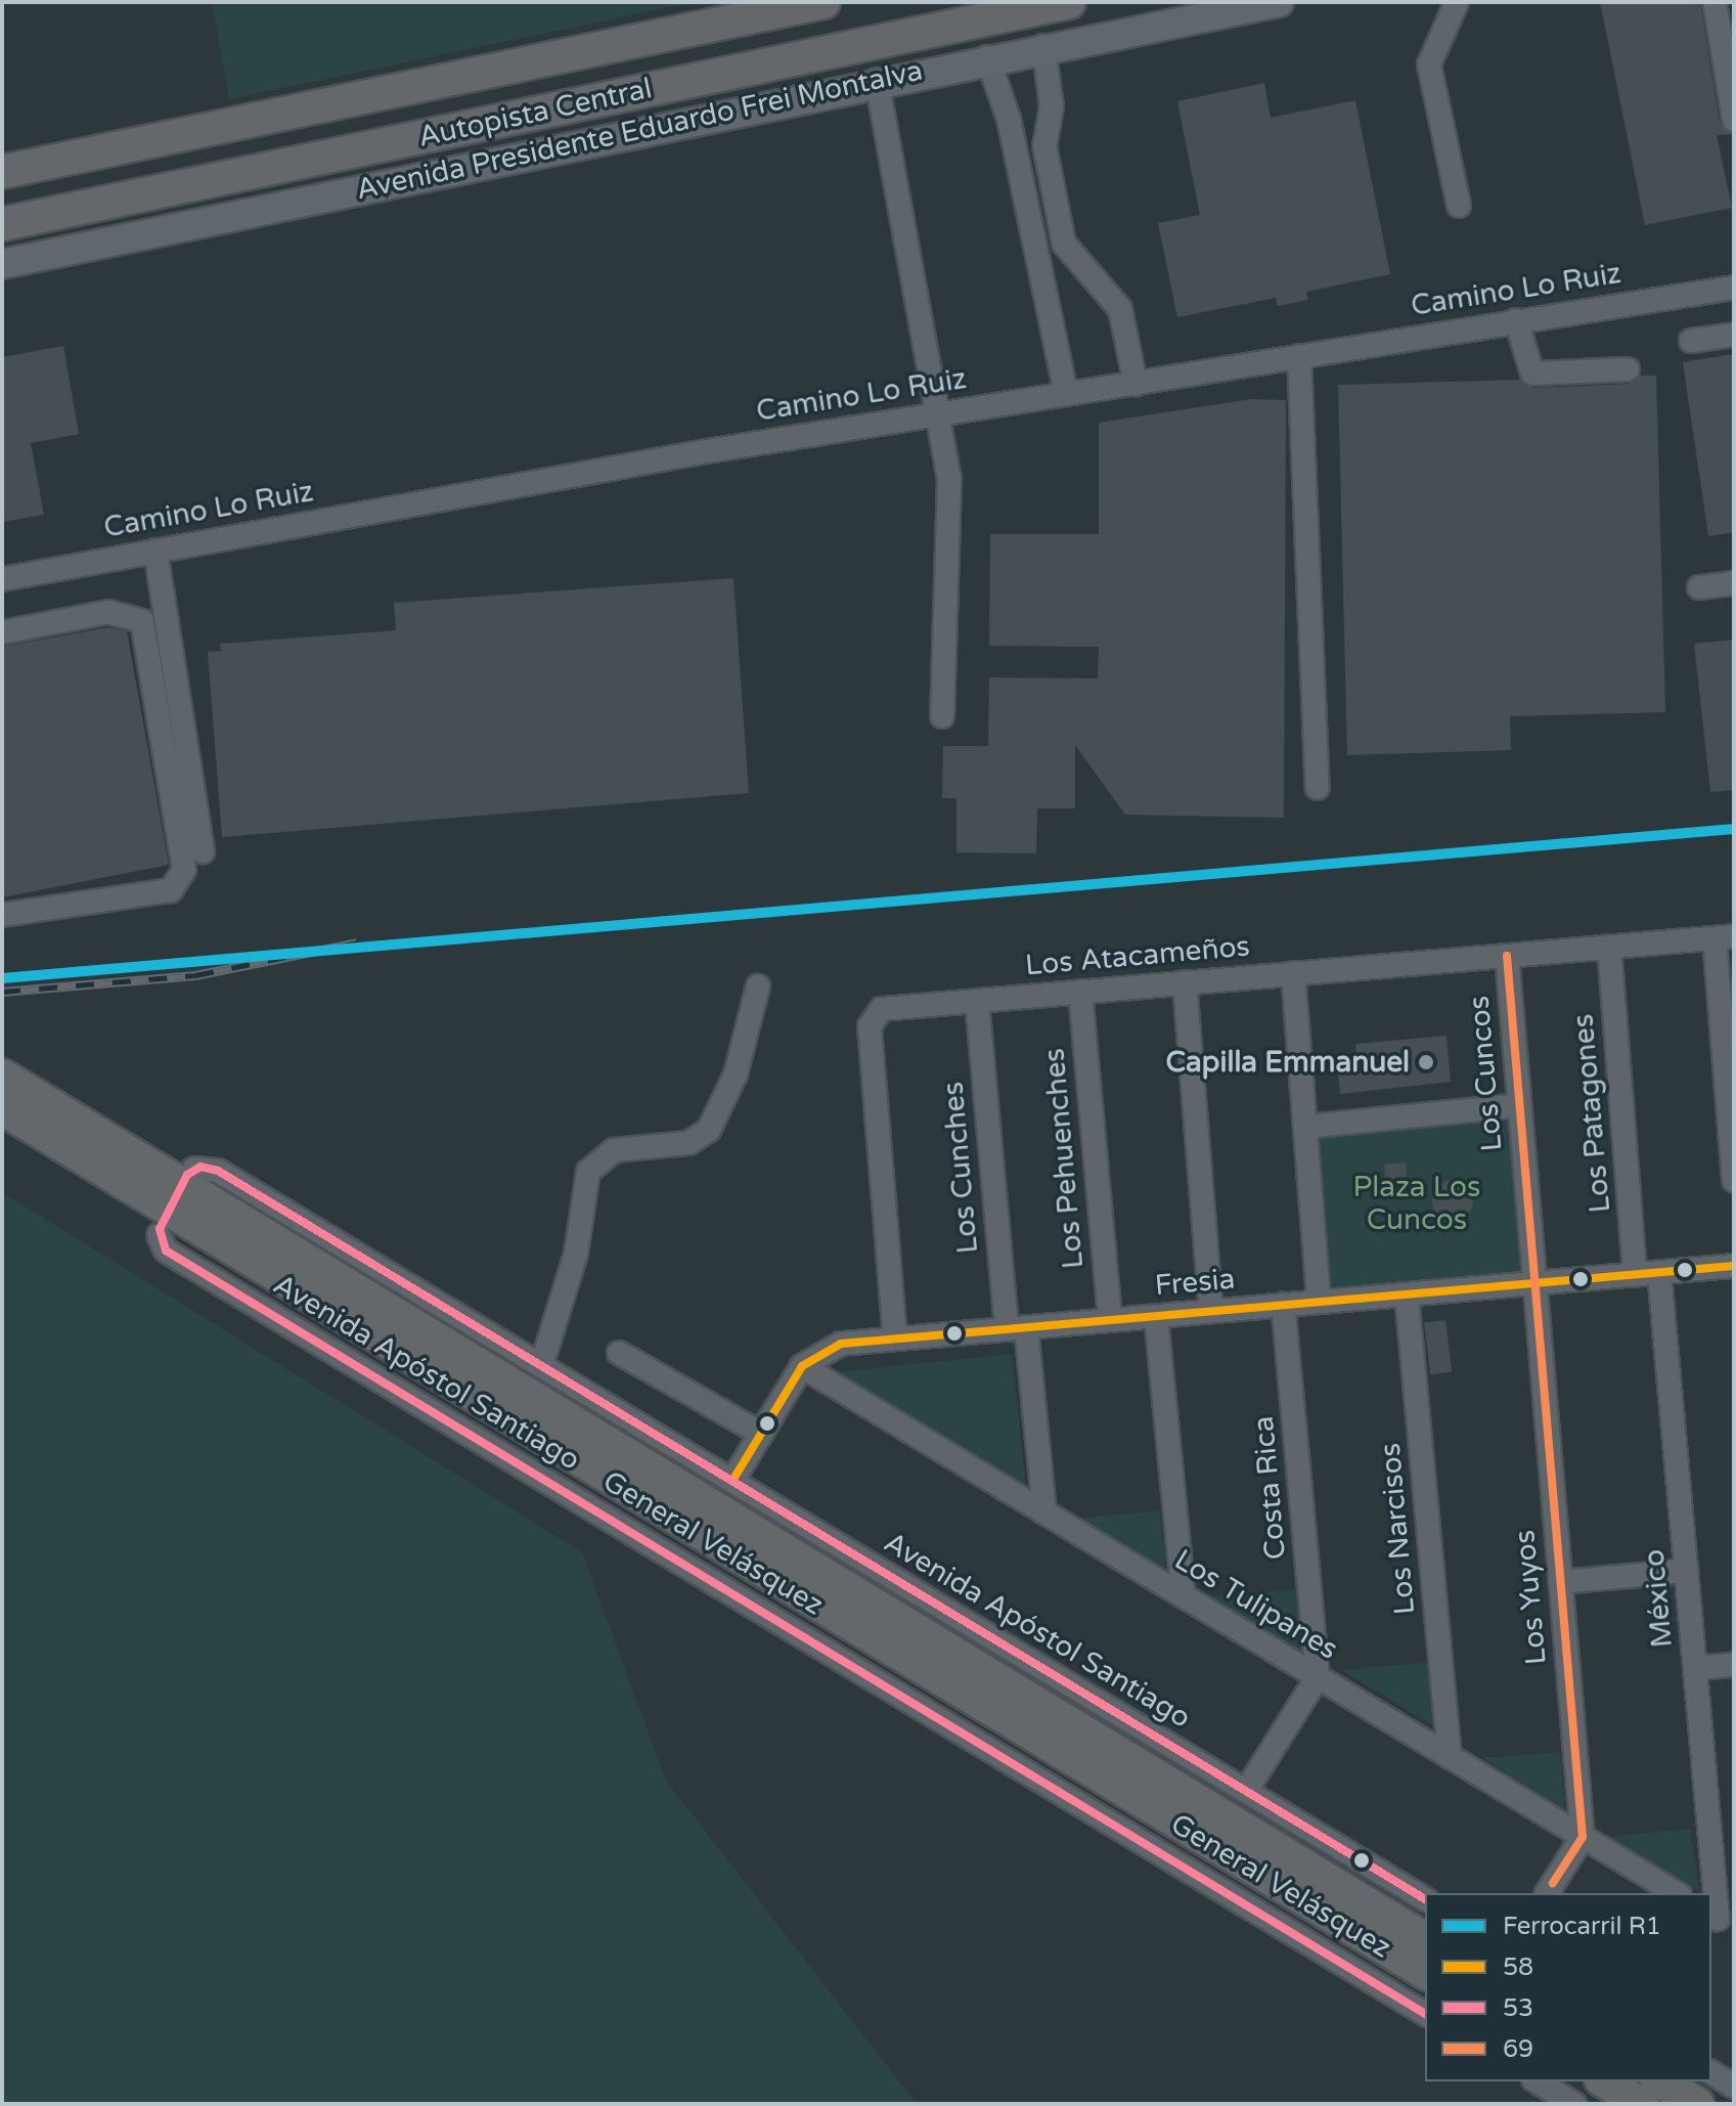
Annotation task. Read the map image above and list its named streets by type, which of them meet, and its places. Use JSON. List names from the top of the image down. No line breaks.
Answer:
{"streets":{"highway":["Autopista Central","General Velásquez"],"main road":["Avenida Presidente Eduardo Frei Montalva"],"street":["Camino Lo Ruiz","Los Atacameños","Los Cuncos","Los Patagones","Los Pehuenches","Los Cunches","Fresia","Avenida Apóstol Santiago","Costa Rica","Los Narcisos","Los Yuyos","México","Los Tulipanes"]},"crossings":[["Los Atacameños","Los Cuncos"],["Los Atacameños","Los Patagones"],["Los Atacameños","Los Pehuenches"],["Los Atacameños","Los Cunches"],["Los Atacameños","Fresia"],["Los Cuncos","Fresia"],["Los Cuncos","Los Yuyos"],["Los Patagones","Fresia"],["Los Pehuenches","Fresia"],["Los Cunches","Fresia"],["Los Cunches","Los Tulipanes"],["Fresia","Avenida Apóstol Santiago"],["Fresia","Costa Rica"],["Fresia","Los Narcisos"],["Fresia","Los Yuyos"],["Fresia","México"],["Fresia","Los Tulipanes"],["Costa Rica","Los Tulipanes"],["Los Narcisos","Los Tulipanes"],["Los Yuyos","Los Tulipanes"]],"parks":["Plaza Los Cuncos"],"places":["Capilla Emmanuel"],"lines":["rail line R1","transit line 69","transit line 53","transit line 58"],"legend":["Ferrocarril R1","58","53","69"]}
